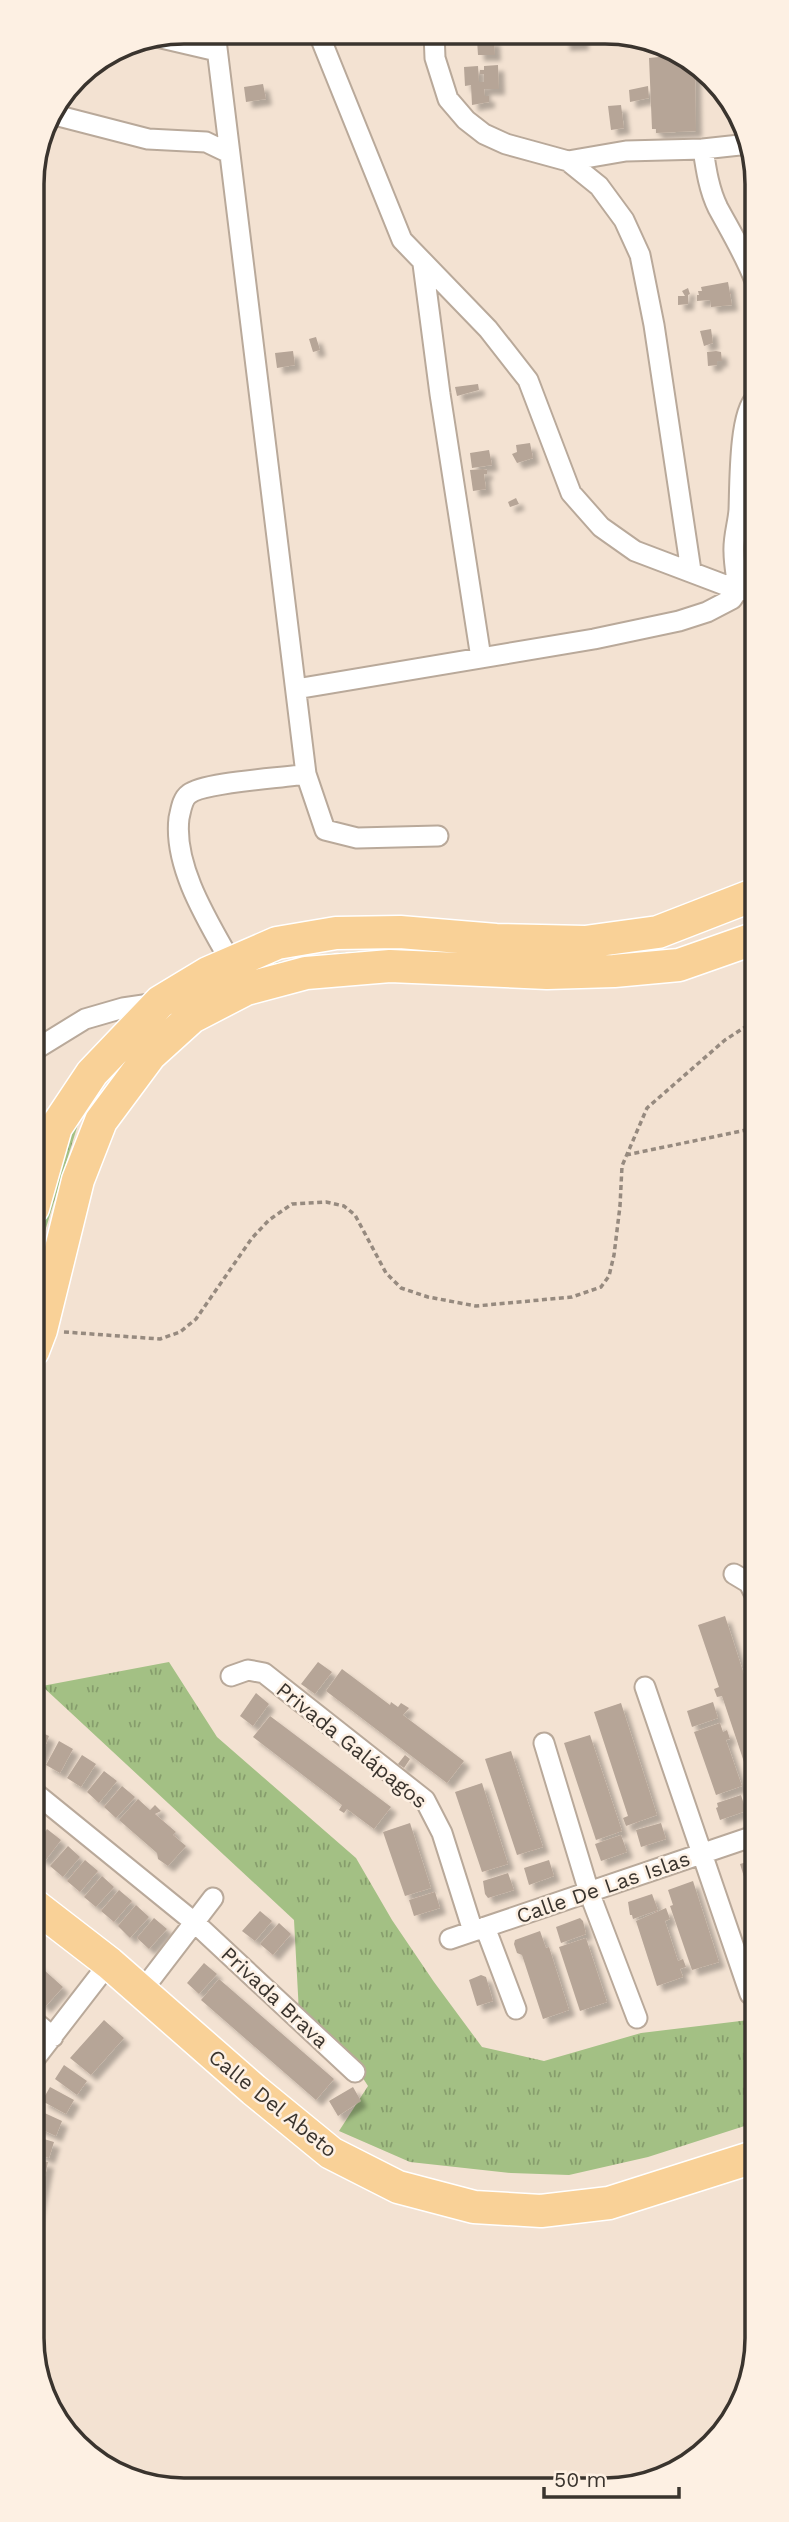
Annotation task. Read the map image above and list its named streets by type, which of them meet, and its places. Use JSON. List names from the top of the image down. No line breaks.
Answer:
{"streets":{"main road":["Calle Del Abeto"],"street":["Privada Galápagos","Calle De Las Islas","Privada Brava"]},"crossings":[["Privada Galápagos","Calle De Las Islas"]],"scale_bar":"50 m"}
